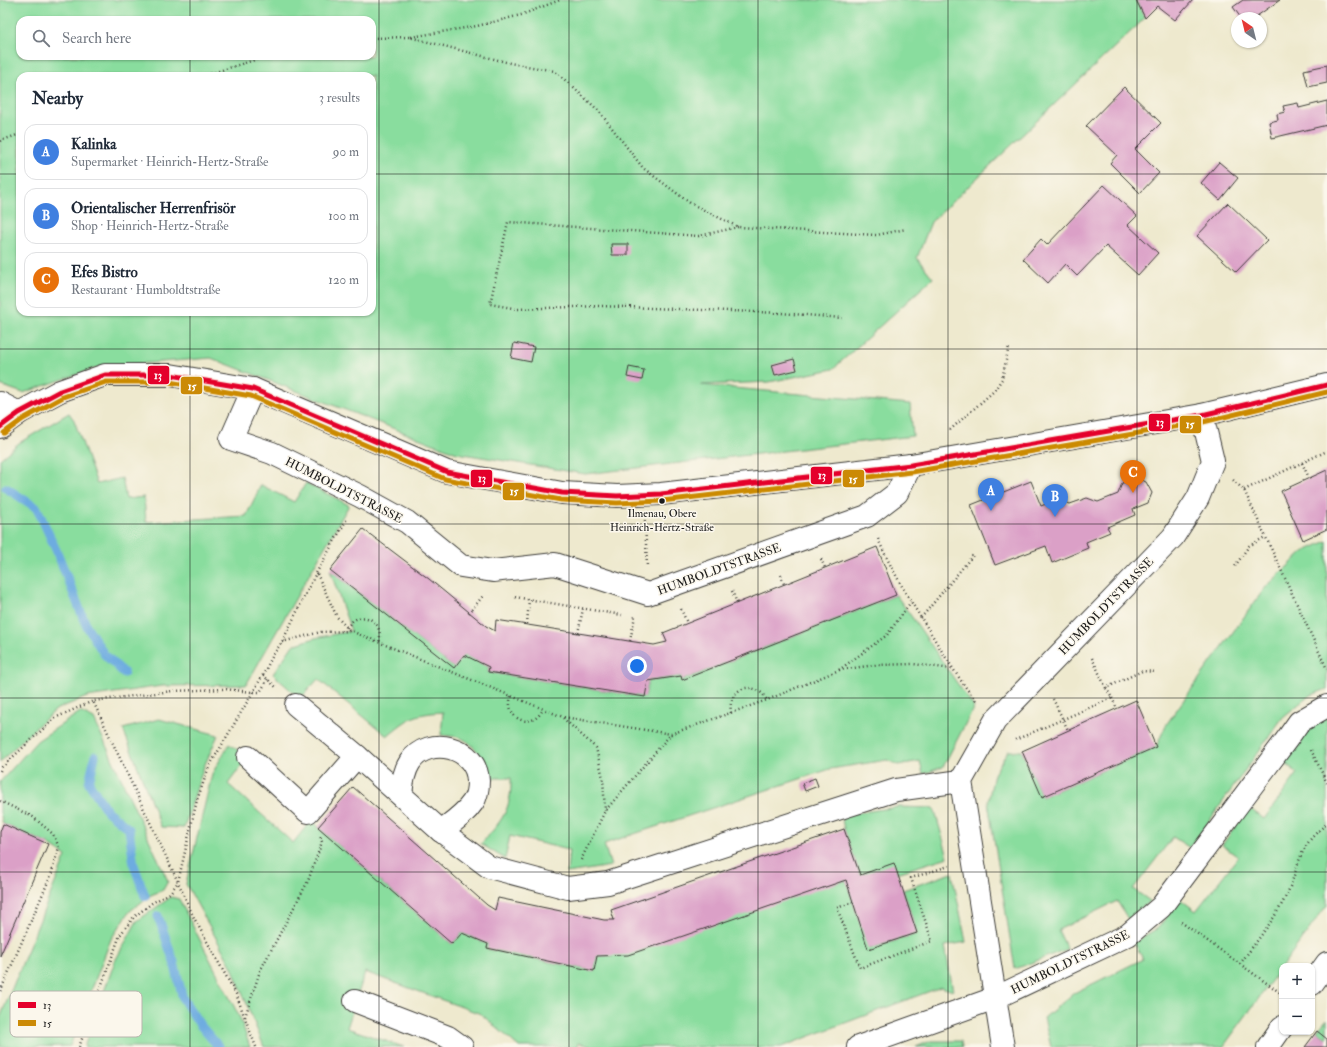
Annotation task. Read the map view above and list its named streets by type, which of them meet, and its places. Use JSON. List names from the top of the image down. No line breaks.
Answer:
{"streets":{"street":["HUMBOLDTSTRASSE"]},"places":["Ilmenau, Obere Heinrich-Hertz-Straße"],"lines":["transit line 13","transit line 15"],"legend":["13","15"],"north":"top left","page":{"search":"Search here","heading":["Nearby","3 results"],"list":[{"mark":"A","name":"Kalinka","note":"Supermarket · Heinrich-Hertz-Straße","value":"90 m"},{"mark":"B","name":"Orientalischer Herrenfrisör","note":"Shop · Heinrich-Hertz-Straße","value":"100 m"},{"mark":"C","name":"Efes Bistro","note":"Restaurant · Humboldtstraße","value":"120 m"}],"pins":["C","A","B"],"map_buttons":["+","−"]}}
